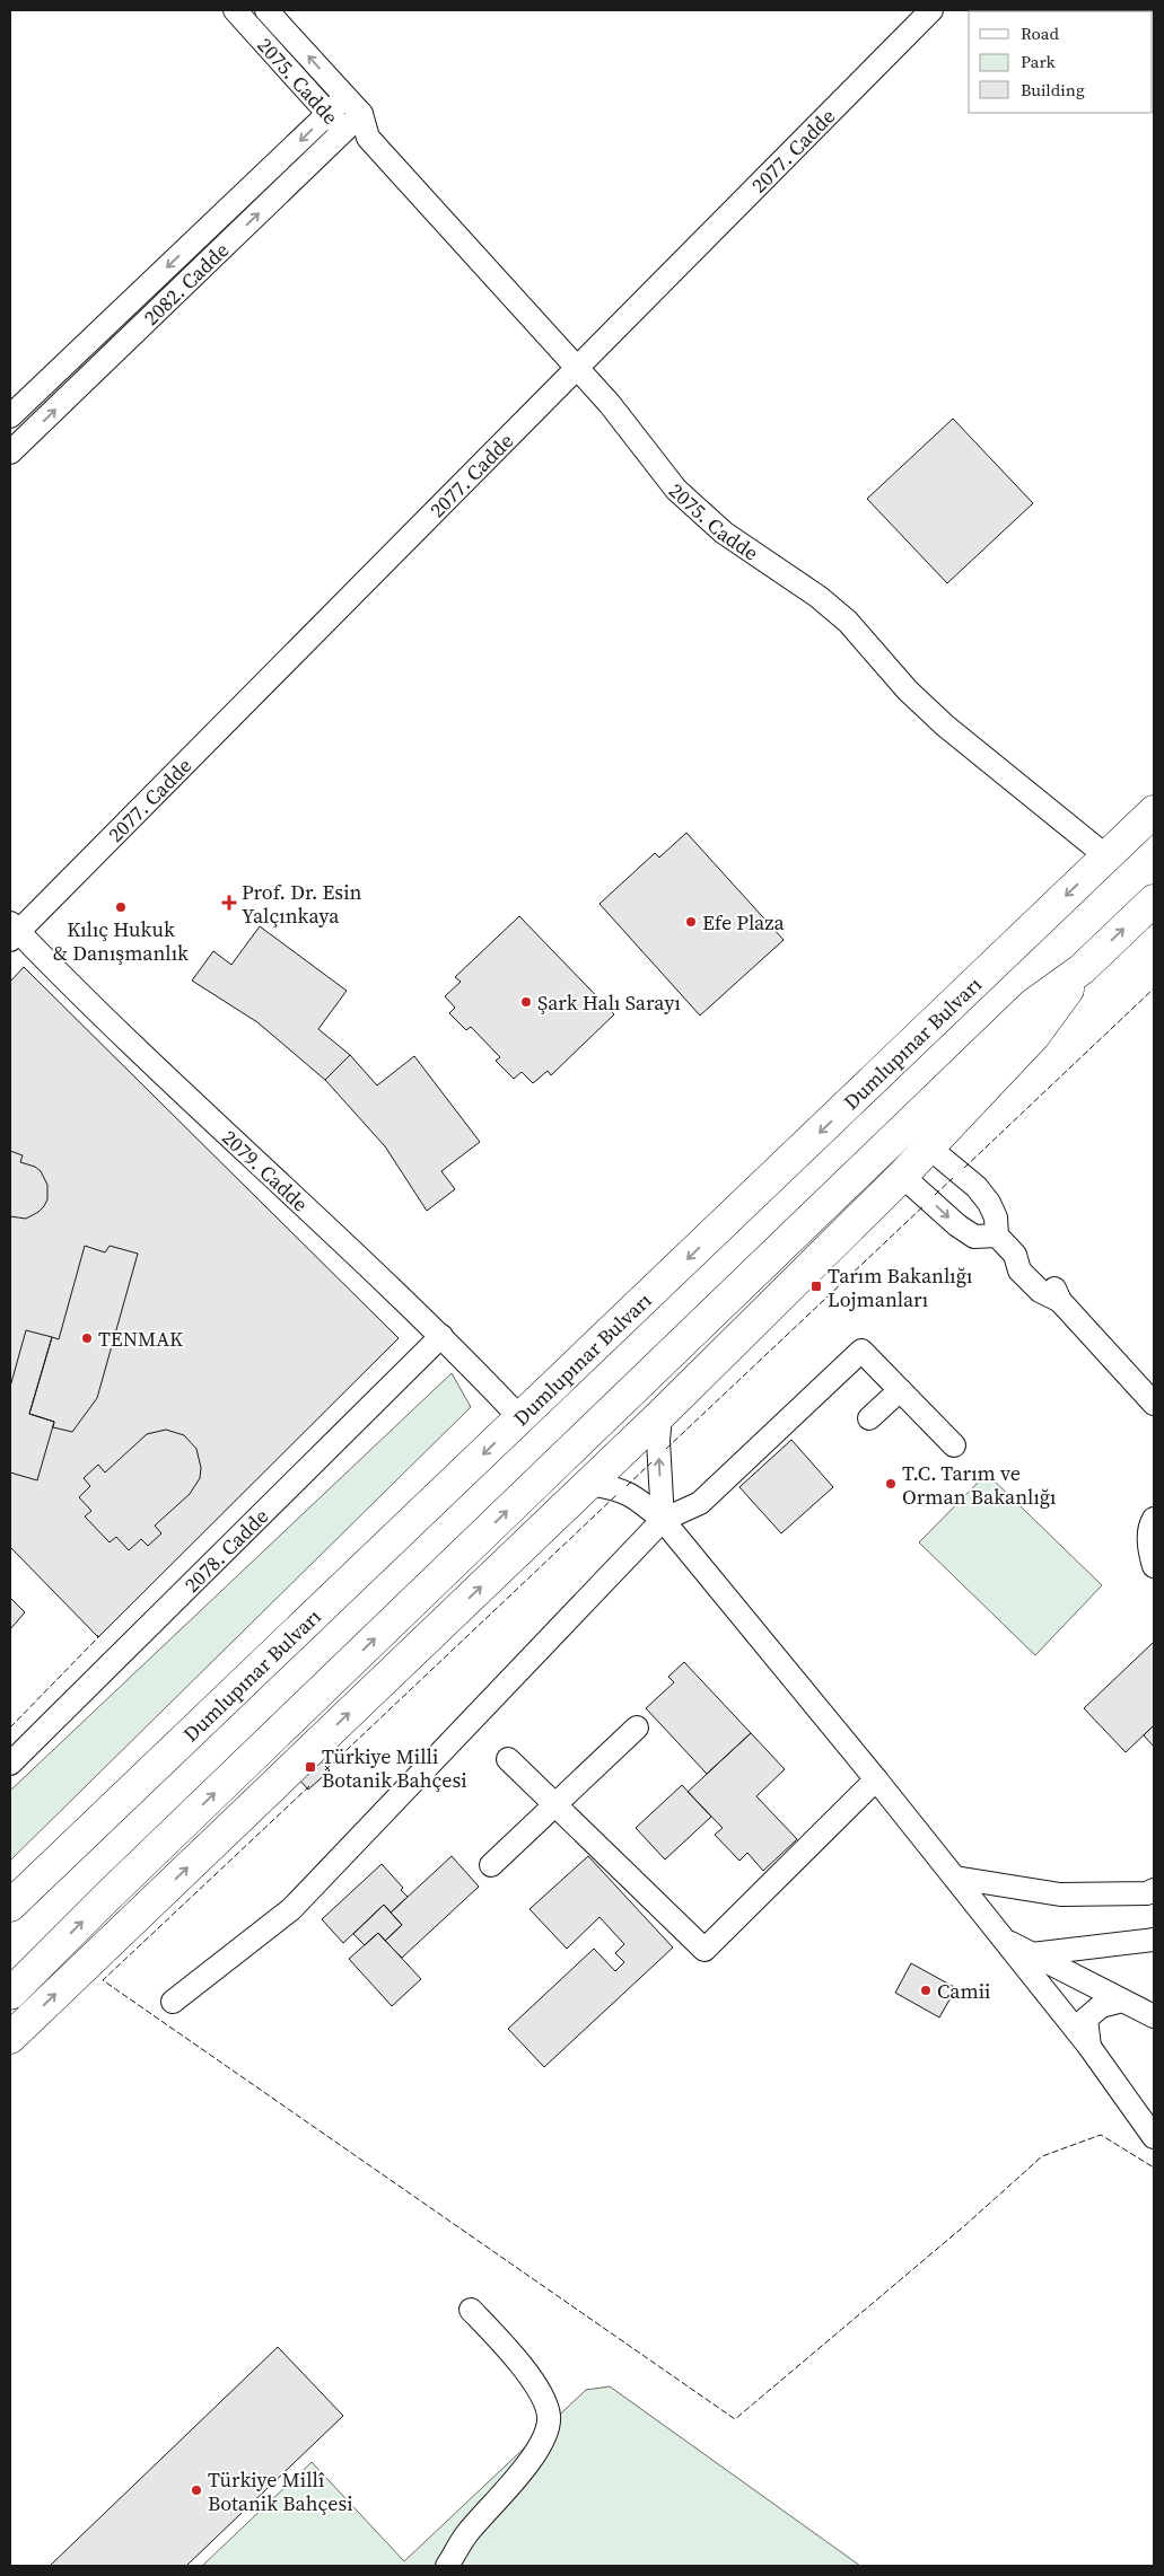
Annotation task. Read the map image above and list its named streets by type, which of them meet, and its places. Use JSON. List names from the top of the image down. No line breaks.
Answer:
{"streets":{"highway":["Dumlupınar Bulvarı"],"street":["2075. Cadde","2077. Cadde","2082. Cadde","2079. Cadde","2078. Cadde"]},"crossings":[["2075. Cadde","2077. Cadde"],["2075. Cadde","2082. Cadde"],["2075. Cadde","Dumlupınar Bulvarı"],["2077. Cadde","2079. Cadde"],["Dumlupınar Bulvarı","2079. Cadde"],["2079. Cadde","2078. Cadde"]],"places":{"health":["Prof. Dr. Esin Yalçınkaya"],"other":["Kılıç Hukuk & Danışmanlık","Efe Plaza","Şark Halı Sarayı","TENMAK","T.C. Tarım ve Orman Bakanlığı","Camii","Türkiye Millî Botanik Bahçesi"],"transit":["Tarım Bakanlığı Lojmanları","Türkiye Milli Botanik Bahçesi"]},"legend":["Road","Park","Building"]}
